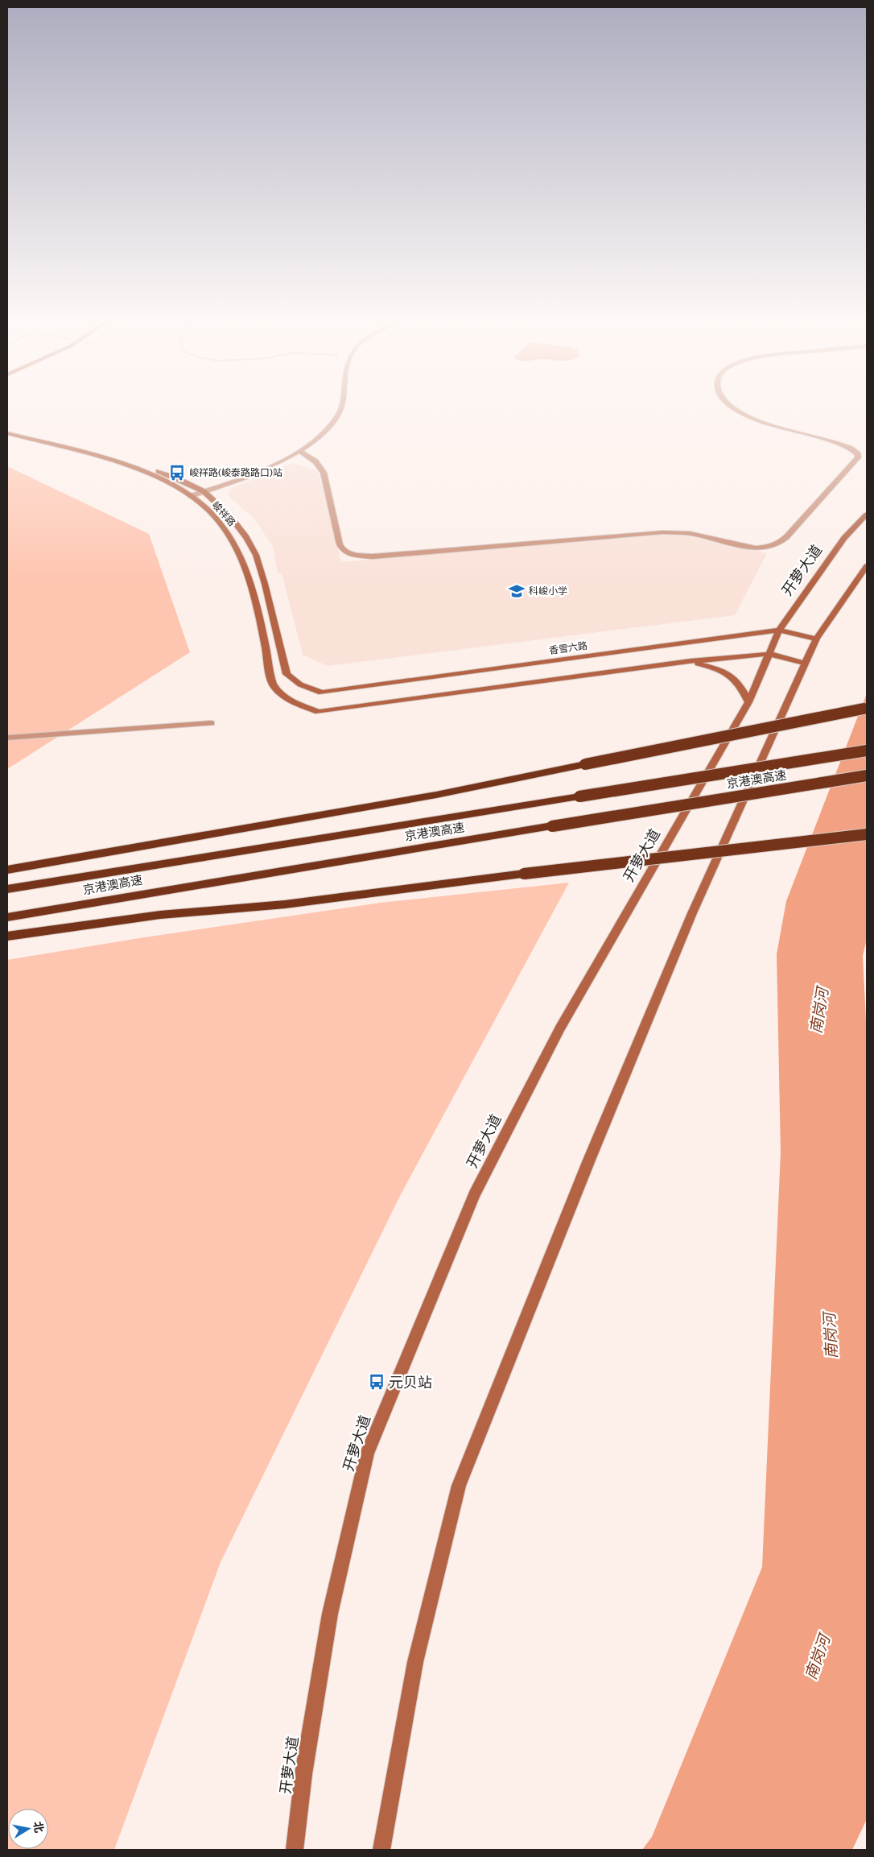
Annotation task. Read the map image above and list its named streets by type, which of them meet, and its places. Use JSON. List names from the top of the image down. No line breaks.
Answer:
{"streets":{"highway":["京港澳高速"],"street":["峻祥路","开萝大道","香雪六路"]},"crossings":[["峻祥路","香雪六路"],["开萝大道","香雪六路"]],"water":["南岗河"],"places":{"bus stop":["峻祥路(峻泰路路口)站","元贝站"],"school or university":["科峻小学"]},"north":"right"}
